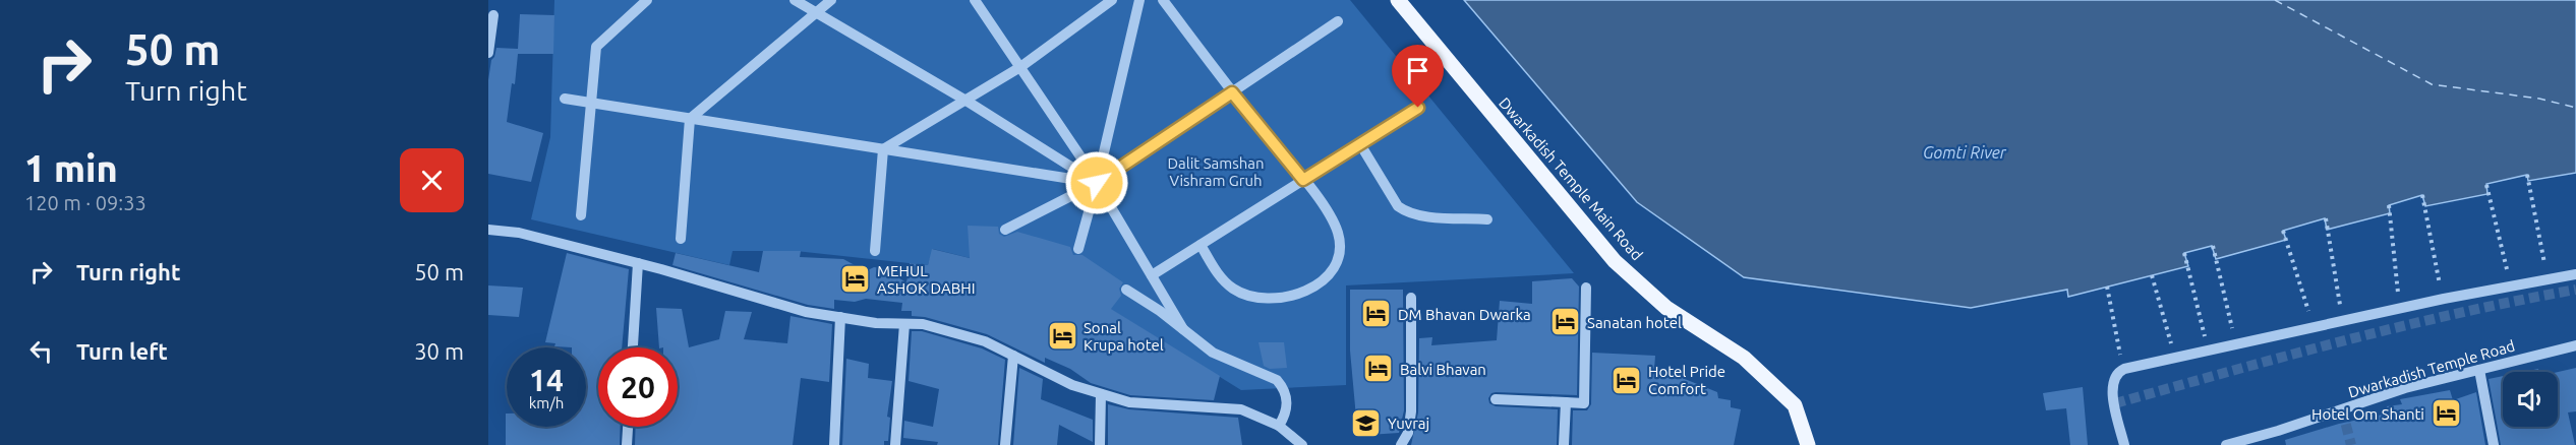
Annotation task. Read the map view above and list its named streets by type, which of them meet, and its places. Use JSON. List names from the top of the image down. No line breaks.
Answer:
{"streets":{"main road":["Dwarkadish Temple Main Road"],"street":["Dwarkadish Temple Road"]},"water":["Gomti River"],"parks":["Dalit Samshan Vishram Gruh"],"places":{"hotel":["MEHUL ASHOK DABHI","DM Bhavan Dwarka","Sanatan hotel","Sonal Krupa hotel","Balvi Bhavan","Hotel Pride Comfort","Hotel Om Shanti"],"school or university":["Yuvraj"]},"page":{"turn":["50 m","Turn right"],"heading":["1 min","120 m · 09:33"],"list":[{"name":"Turn right","value":"50 m"},{"name":"Turn left","value":"30 m"}],"speed":"14 km/h","limit":"20"}}
